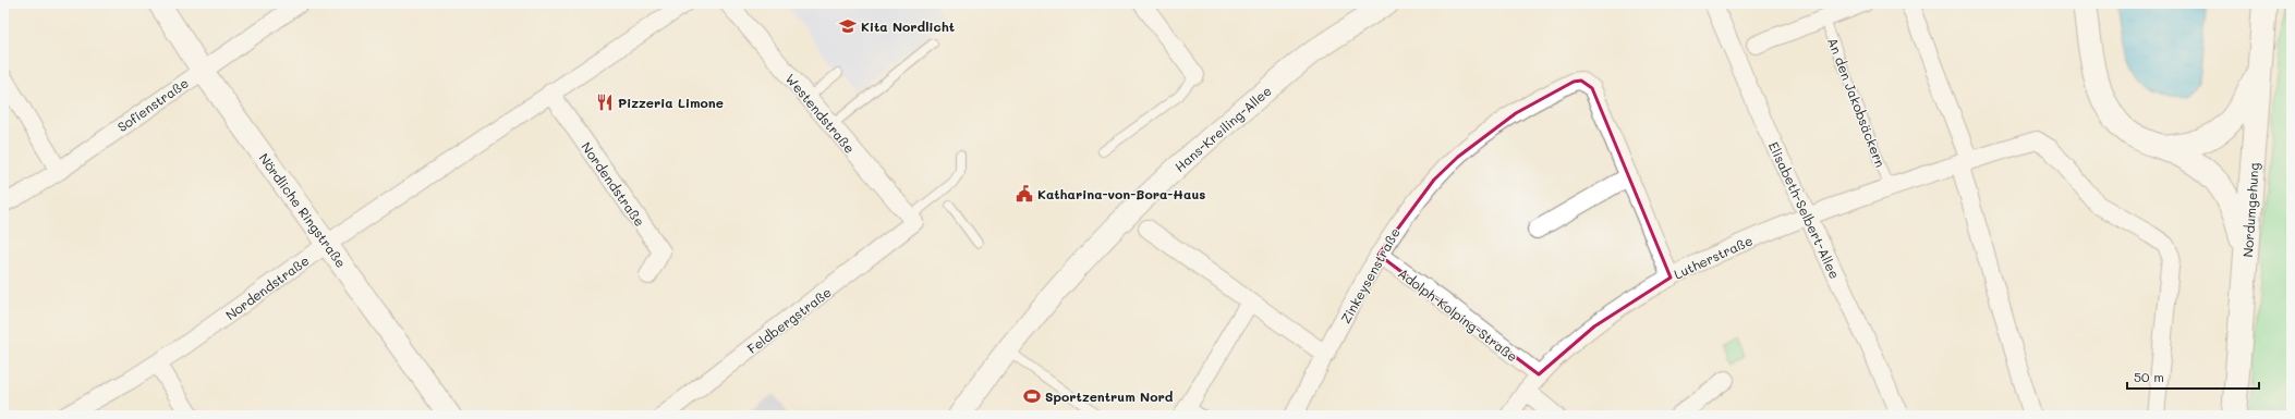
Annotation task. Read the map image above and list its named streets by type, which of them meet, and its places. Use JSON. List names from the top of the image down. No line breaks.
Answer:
{"streets":{"main road":["Nordumgehung"],"street":["Sofienstraße","Westendstraße","Hans-Kreiling-Allee","Nordendstraße","Nördliche Ringstraße","Elisabeth-Selbert-Allee","Lutherstraße","Zinkeysenstraße","Adolph-Kolping-Straße","Feldbergstraße"],"lane":["An den Jakobsäckern"]},"crossings":[["An den Jakobsäckern","Lutherstraße"],["Sofienstraße","Nördliche Ringstraße"],["Westendstraße","Feldbergstraße"],["Nordendstraße","Nördliche Ringstraße"],["Elisabeth-Selbert-Allee","Lutherstraße"],["Lutherstraße","Zinkeysenstraße"],["Lutherstraße","Adolph-Kolping-Straße"],["Zinkeysenstraße","Adolph-Kolping-Straße"]],"places":{"school or university":["Kita Nordlicht"],"restaurant":["Pizzeria Limone"],"public building":["Katharina-von-Bora-Haus"],"sports":["Sportzentrum Nord"]},"scale_bar":"50 m"}
